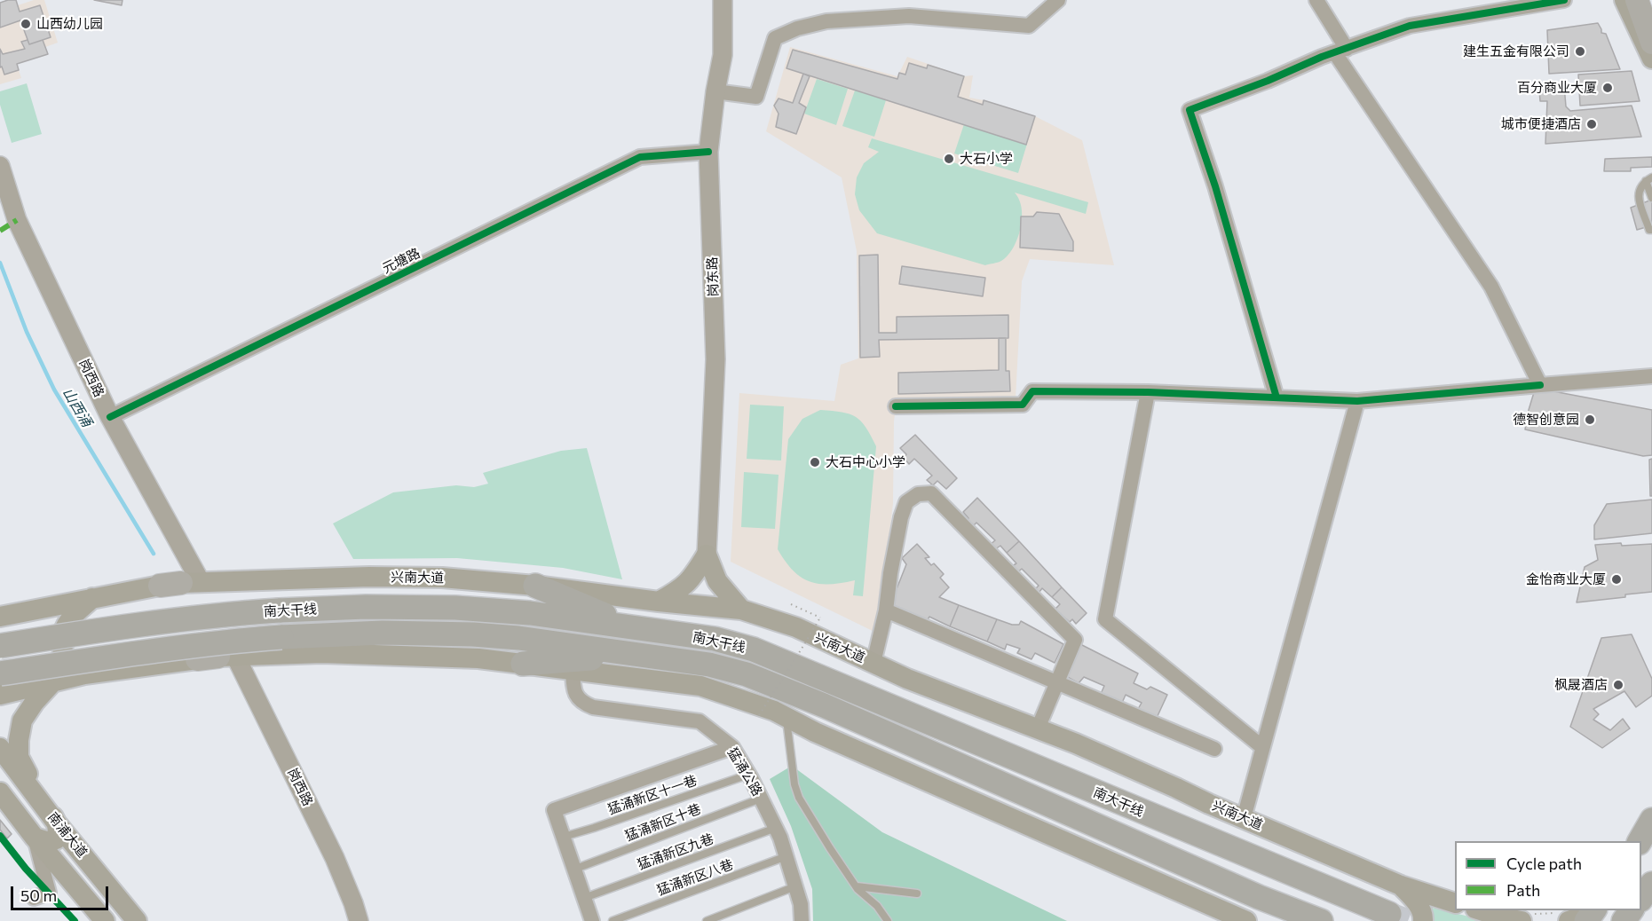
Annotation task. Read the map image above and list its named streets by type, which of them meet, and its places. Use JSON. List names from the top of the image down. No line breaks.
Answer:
{"streets":{"highway":["南大干线"],"main road":["兴南大道","南浦大道"],"street":["元塘路","岗东路","岗西路","猛涌公路"],"lane":["猛涌新区十一巷","猛涌新区十巷","猛涌新区九巷","猛涌新区八巷"]},"crossings":[["元塘路","岗东路"],["元塘路","岗西路"],["岗西路","兴南大道"],["猛涌公路","猛涌新区十一巷"],["猛涌公路","猛涌新区十巷"],["猛涌公路","猛涌新区九巷"],["猛涌公路","猛涌新区八巷"]],"water":["山西涌"],"places":["山西幼儿园","建生五金有限公司","百分商业大厦","城市便捷酒店","大石小学","德智创意园","大石中心小学","金怡商业大厦","枫晟酒店"],"legend":["Cycle path","Path"],"scale_bar":"50 m"}
